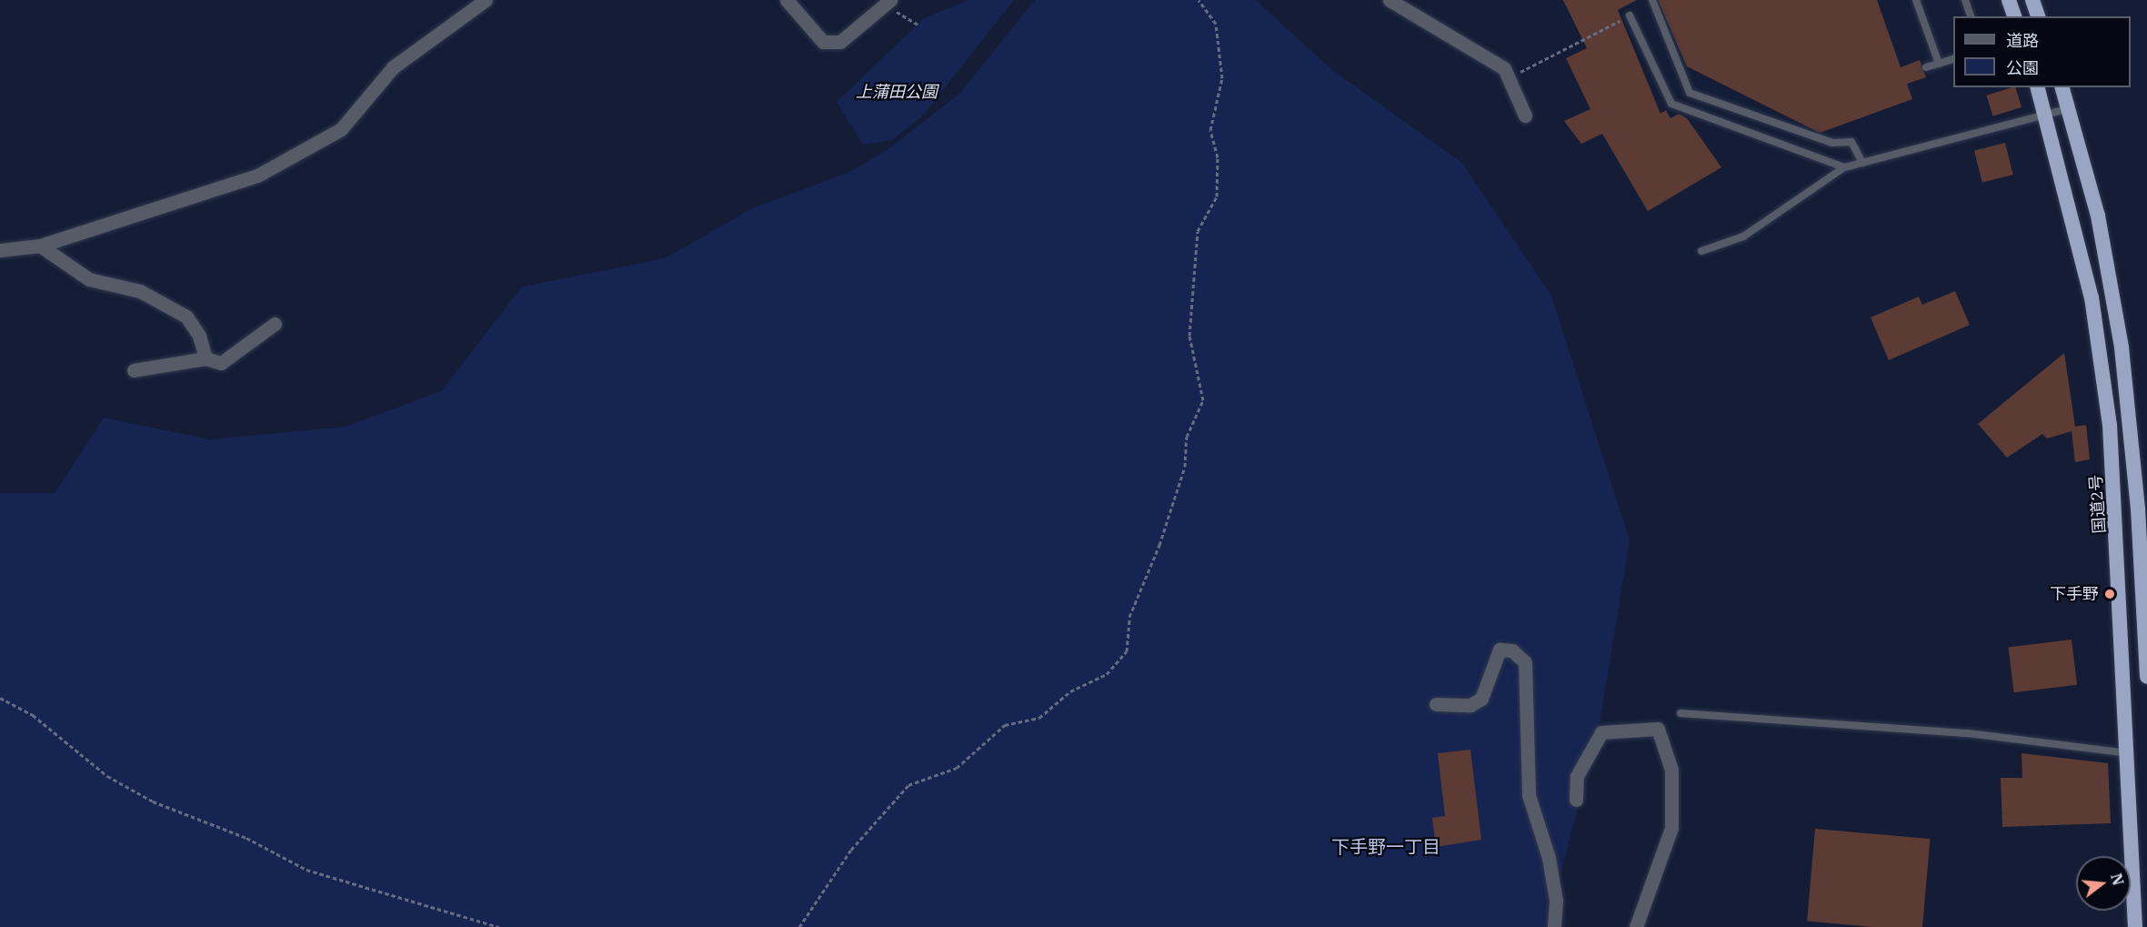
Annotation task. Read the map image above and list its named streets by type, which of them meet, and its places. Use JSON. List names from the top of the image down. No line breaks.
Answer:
{"streets":{"highway":["国道2号"]},"districts":["下手野一丁目"],"parks":["上蒲田公園"],"places":["下手野"],"legend":["道路","公園"],"north":"right"}
